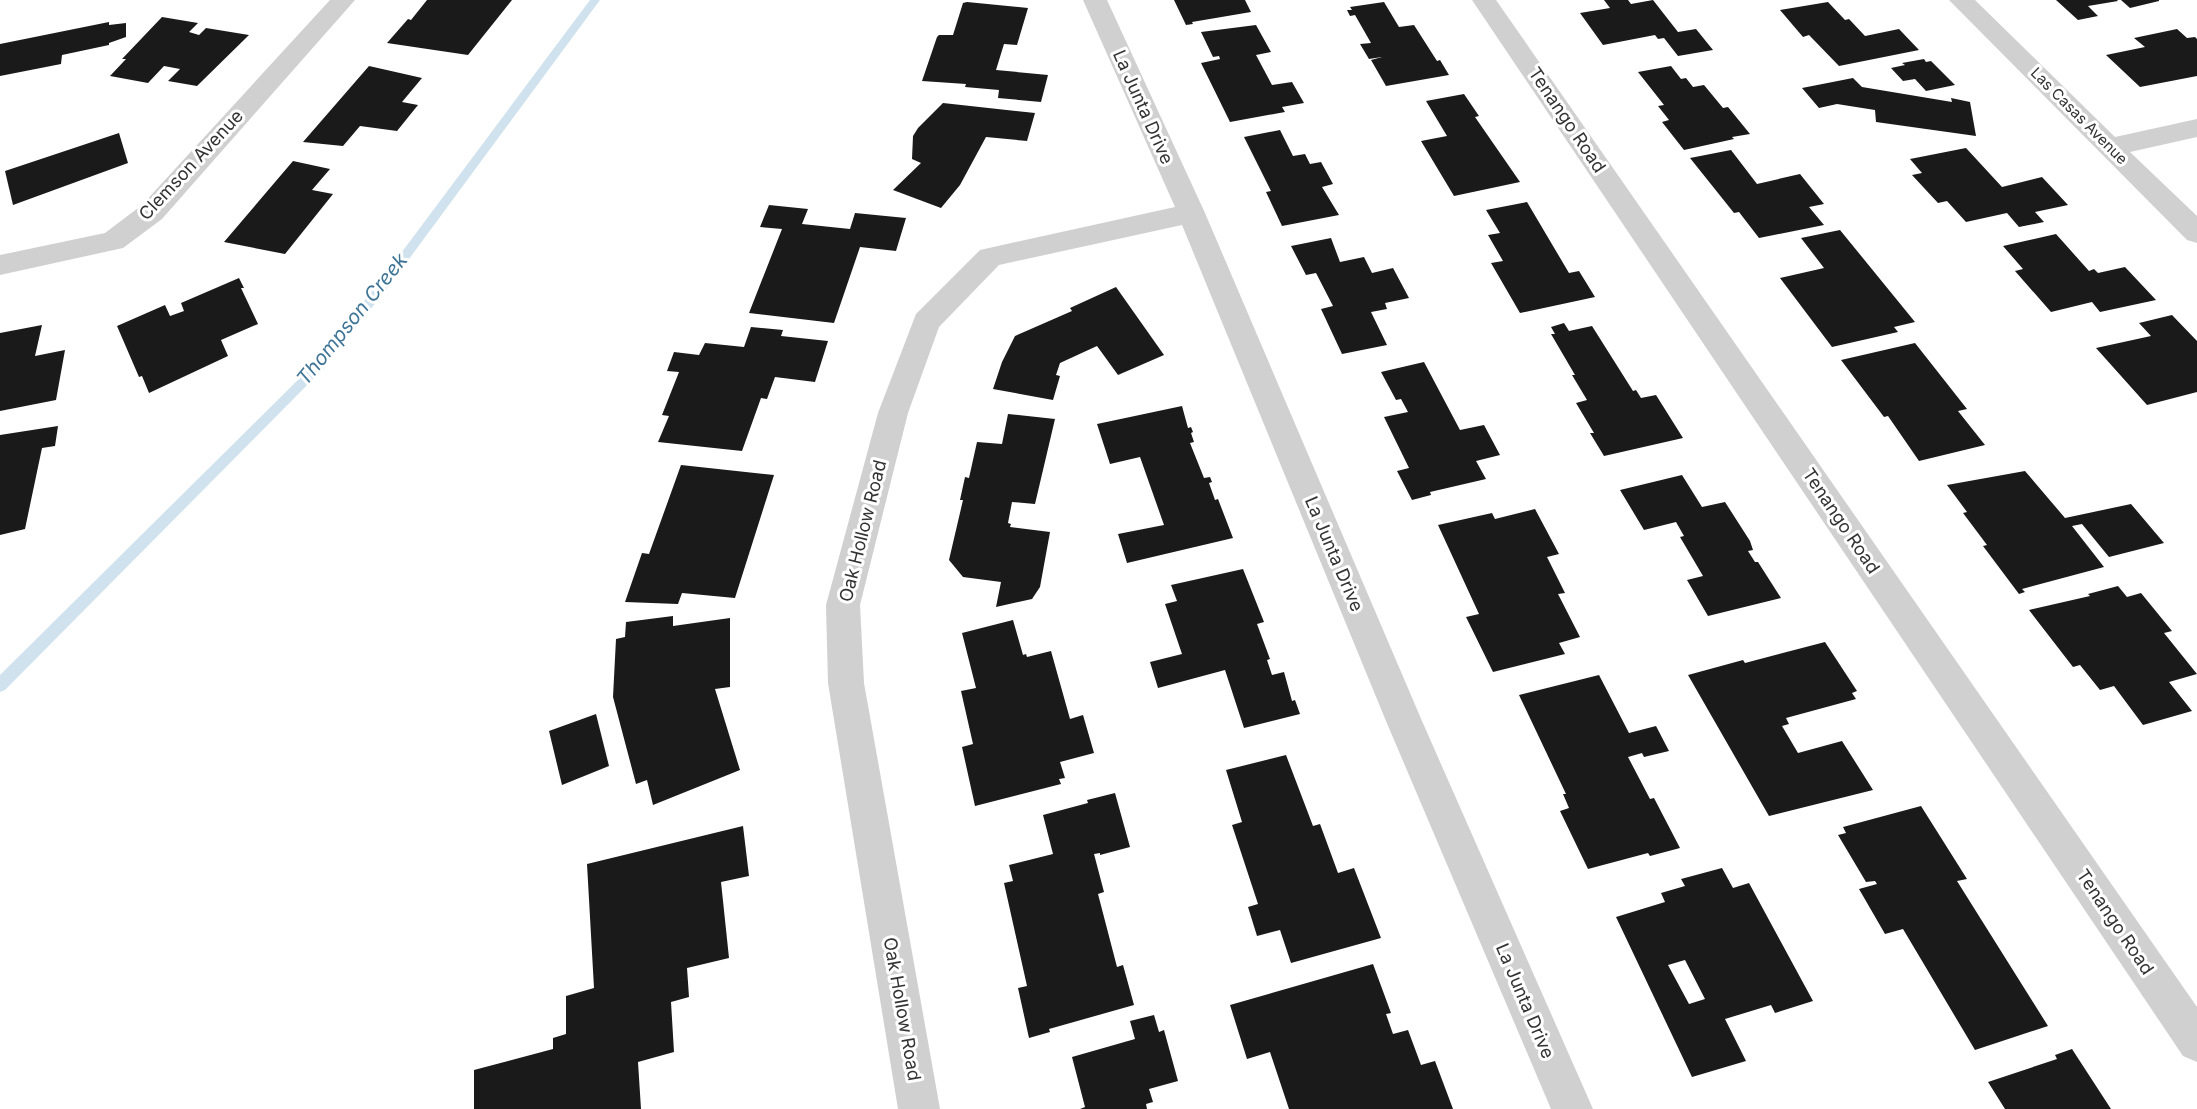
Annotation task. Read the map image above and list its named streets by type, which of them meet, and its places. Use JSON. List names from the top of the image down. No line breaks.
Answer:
{"streets":{"street":["La Junta Drive","Las Casas Avenue","Tenango Road","Clemson Avenue","Oak Hollow Road"]},"crossings":[["La Junta Drive","Oak Hollow Road"]],"water":["Thompson Creek"]}
